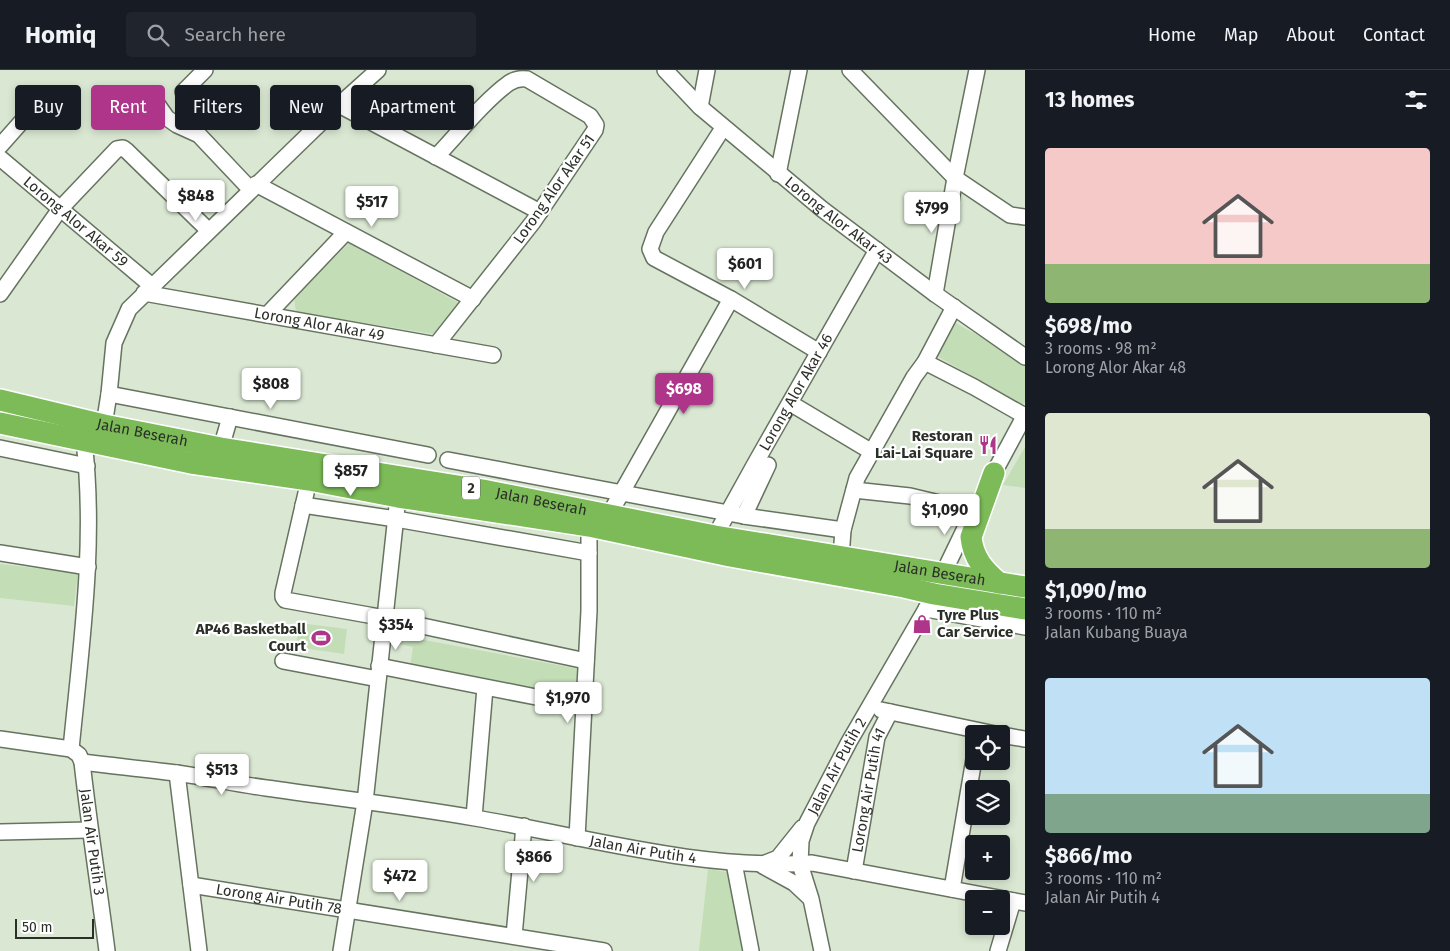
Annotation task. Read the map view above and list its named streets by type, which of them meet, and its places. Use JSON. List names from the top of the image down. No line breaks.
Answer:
{"streets":{"highway":["Jalan Beserah","2"],"street":["Lorong Alor Akar 51","Lorong Alor Akar 43","Lorong Alor Akar 59","Lorong Alor Akar 49","Lorong Alor Akar 46","Jalan Air Putih 2","Lorong Air Putih 41","Jalan Air Putih 3","Jalan Air Putih 4","Lorong Air Putih 78"]},"crossings":[["Lorong Alor Akar 51","Lorong Alor Akar 49"],["Lorong Alor Akar 43","Lorong Alor Akar 46"],["Lorong Alor Akar 59","Lorong Alor Akar 49"],["Lorong Alor Akar 46","Jalan Beserah"],["Jalan Beserah","Jalan Air Putih 2"],["Jalan Air Putih 2","Jalan Air Putih 4"],["Lorong Air Putih 41","Jalan Air Putih 4"],["Jalan Air Putih 3","Jalan Air Putih 4"]],"places":{"restaurant":["Restoran Lai-Lai Square"],"shop":["Tyre Plus Car Service"],"sports":["AP46 Basketball Court"]},"scale_bar":"50 m","page":{"header":"Homiq","search":"Search here","nav":["Home","Map","About","Contact"],"heading":"13 homes","chip":["Buy","Rent","Filters","New","Apartment"],"list":[{"name":"$698/mo","note":"3 rooms · 98 m² · Lorong Alor Akar 48"},{"name":"$1,090/mo","note":"3 rooms · 110 m² · Jalan Kubang Buaya"},{"name":"$866/mo","note":"3 rooms · 110 m² · Jalan Air Putih 4"}],"price":["$848","$517","$799","$601","$808","$698","$857","$1,090","$354","$1,970","$513","$866","$472"],"map_buttons":["+","−"],"scale":"50 m"}}
